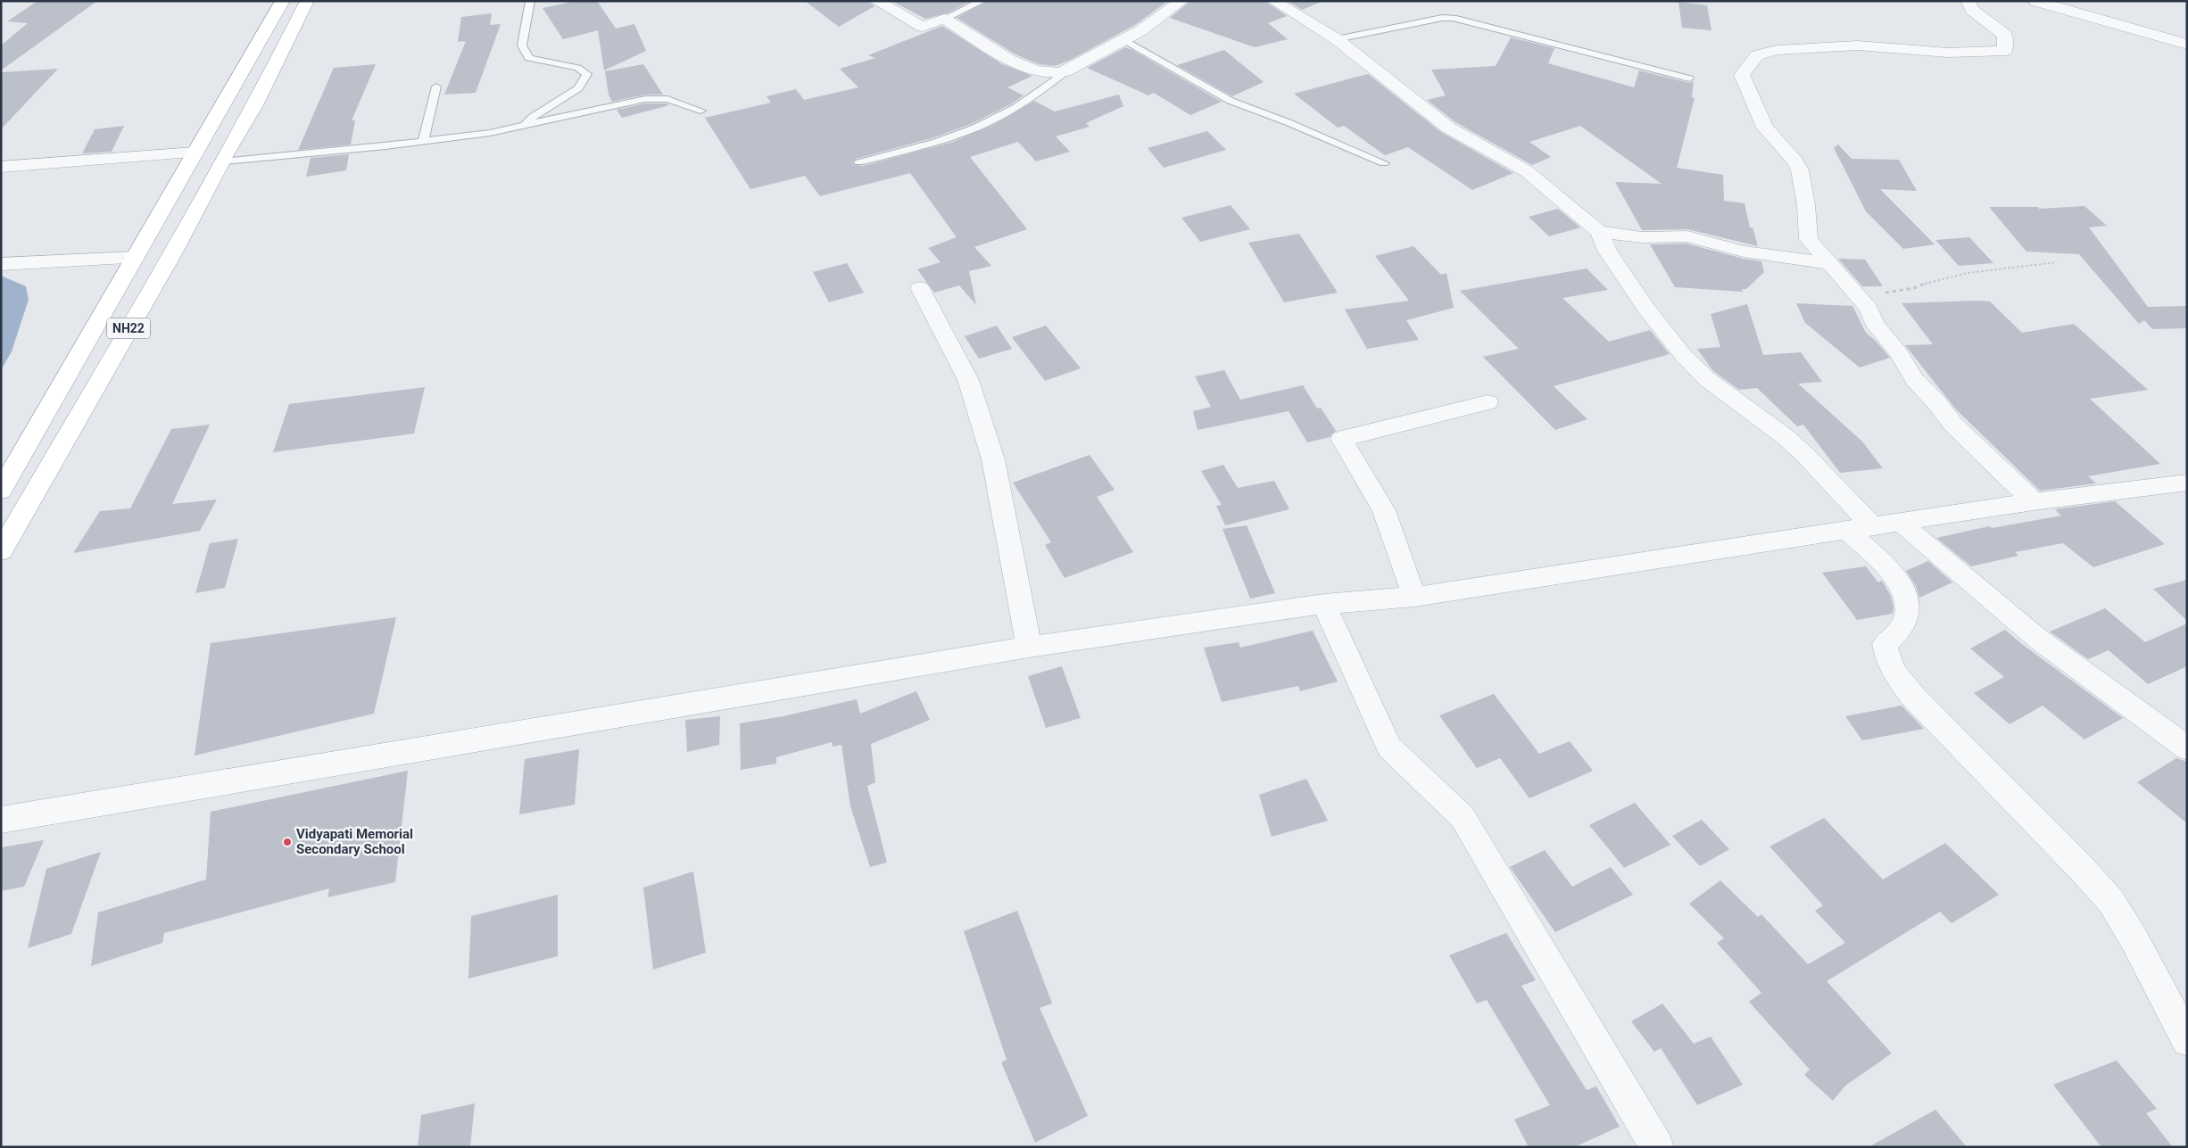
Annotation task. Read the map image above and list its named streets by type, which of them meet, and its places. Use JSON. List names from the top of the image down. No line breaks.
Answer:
{"streets":{"highway":["NH22"]},"places":["Vidyapati Memorial Secondary School"]}
